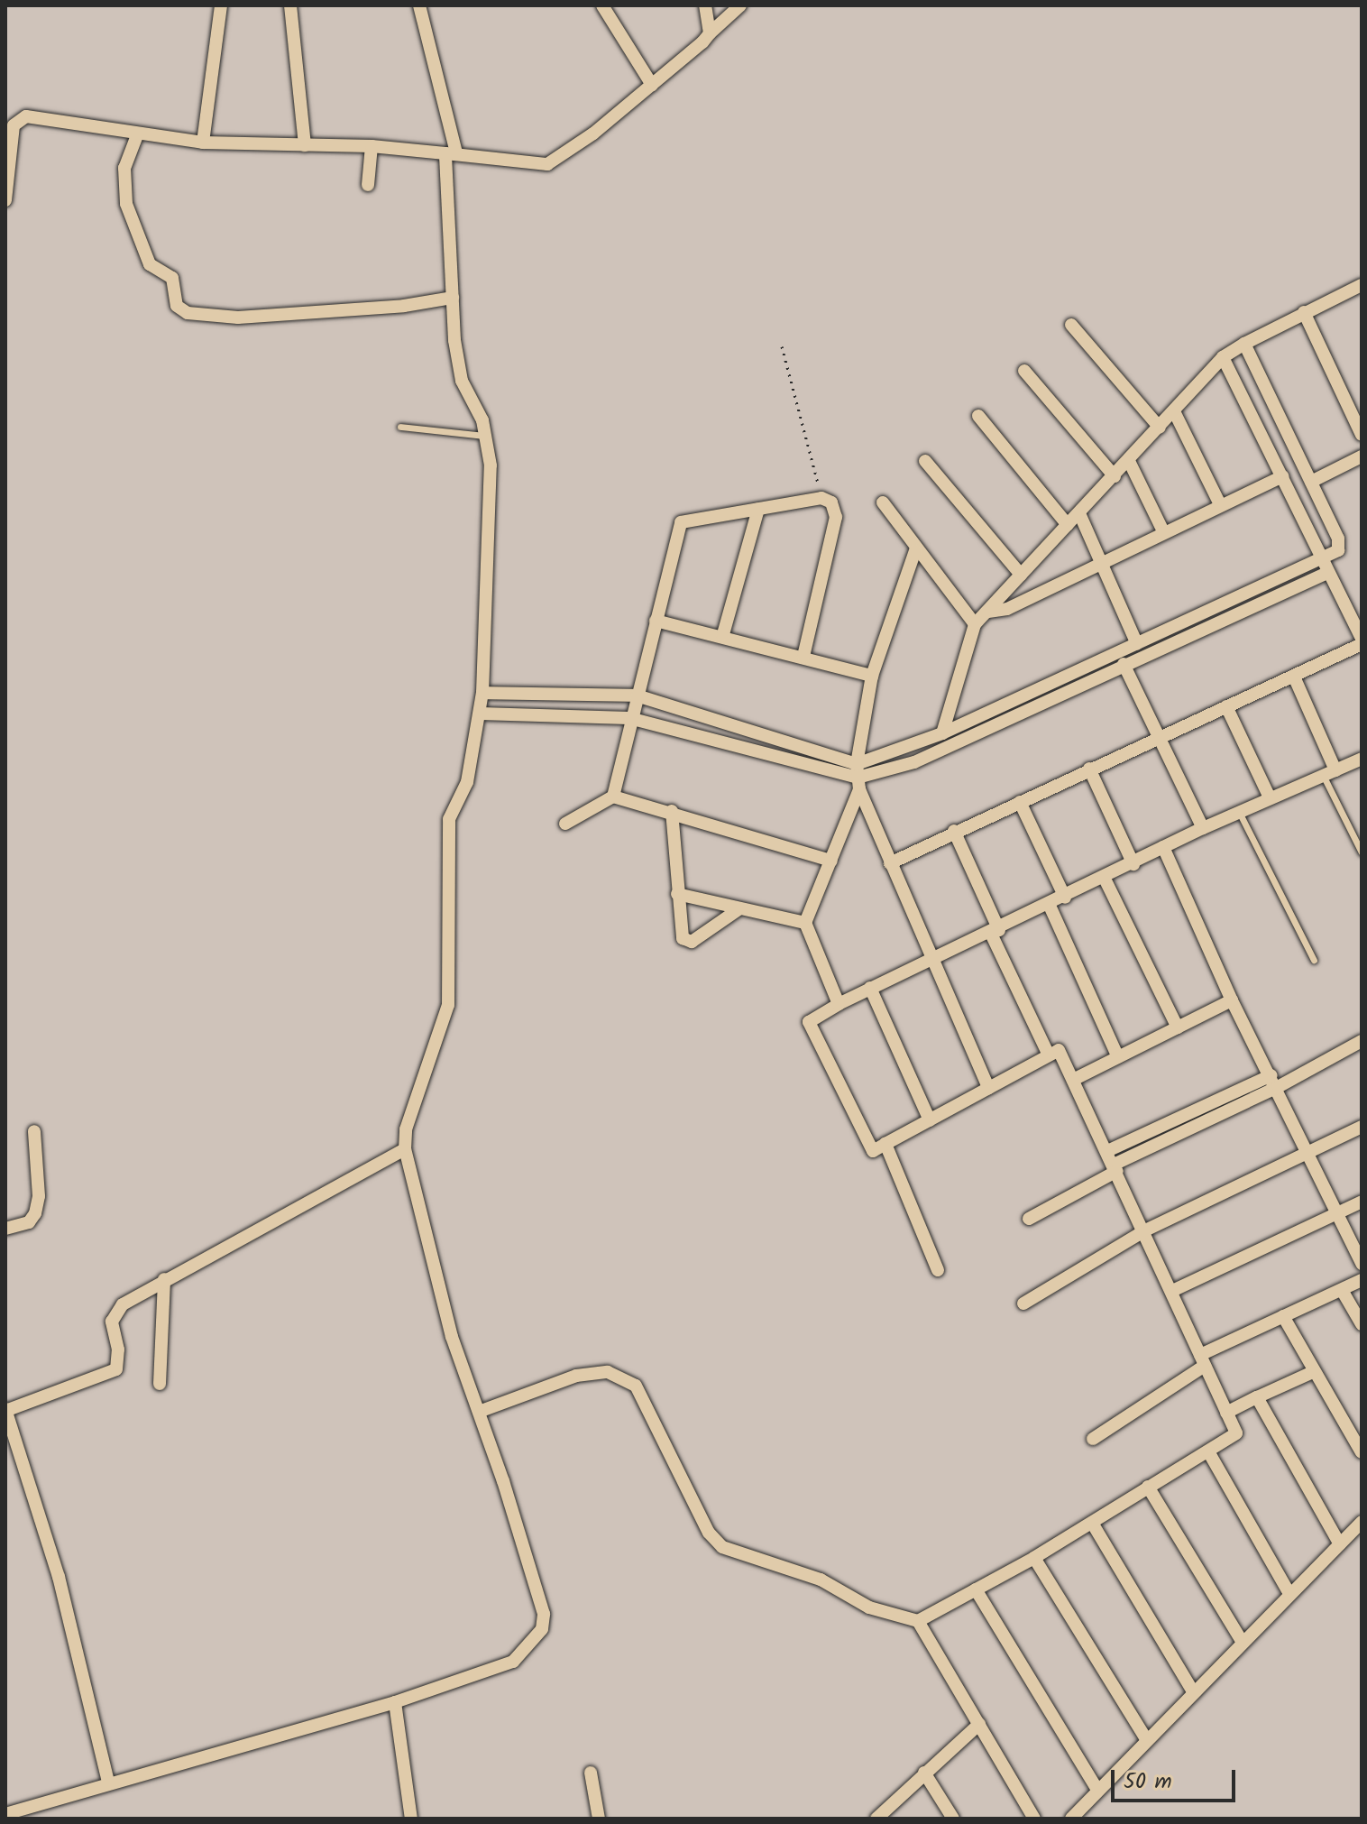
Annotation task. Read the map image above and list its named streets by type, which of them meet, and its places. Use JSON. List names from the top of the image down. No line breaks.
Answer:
{"scale_bar":"50 m"}
